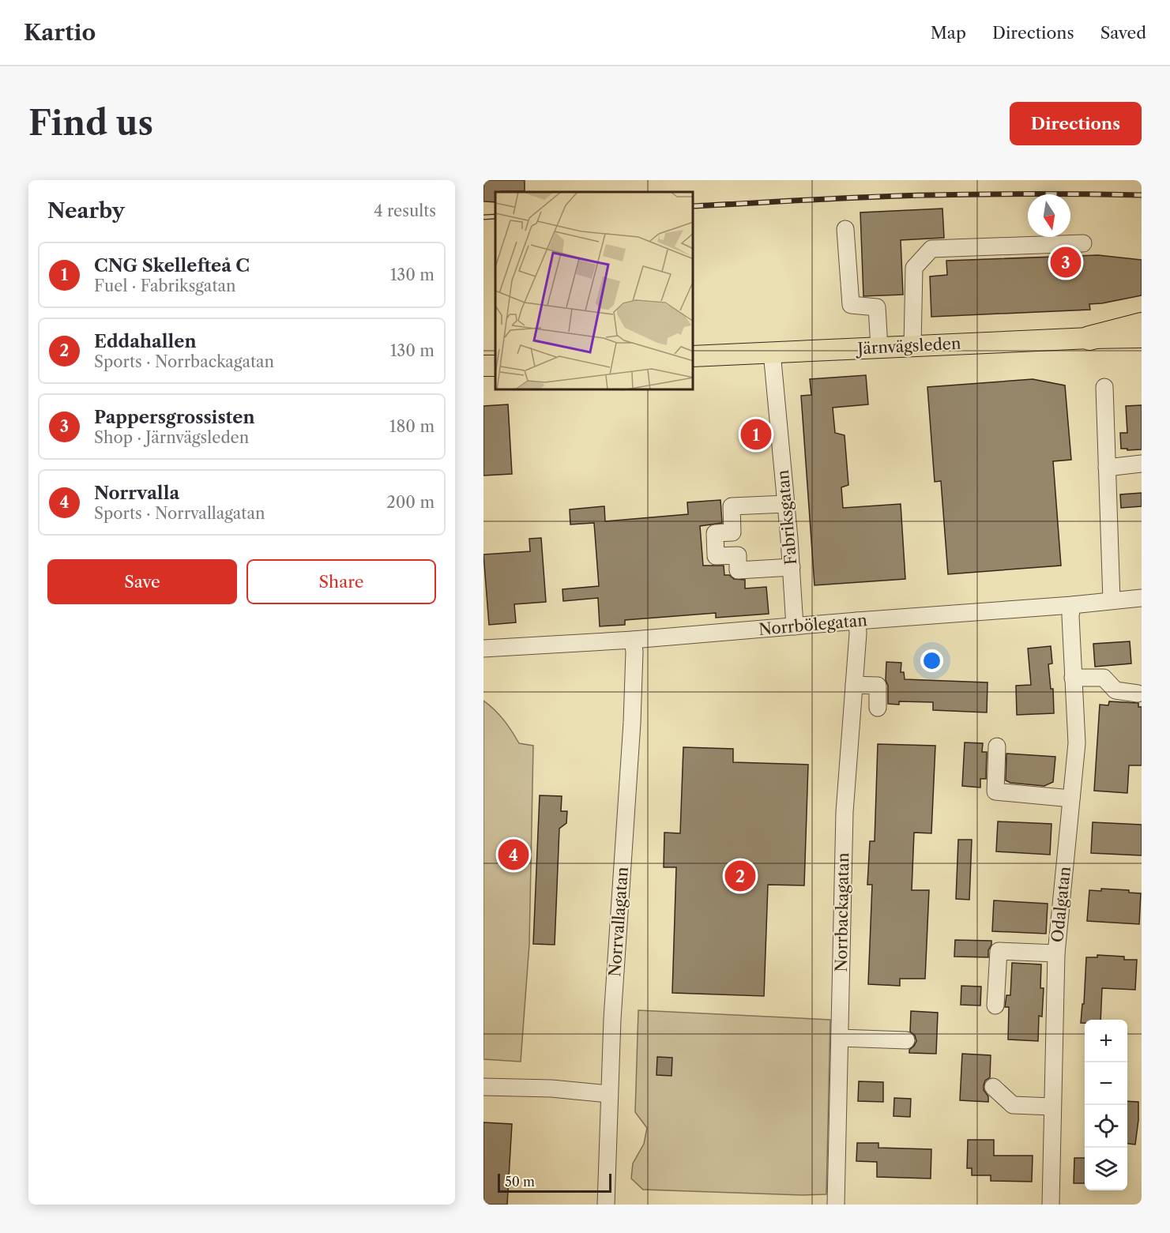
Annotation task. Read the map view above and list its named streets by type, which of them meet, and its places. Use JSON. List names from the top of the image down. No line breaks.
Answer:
{"streets":{"main road":["Järnvägsleden"],"street":["Fabriksgatan","Norrbölegatan","Odalgatan","Norrbackagatan","Norrvallagatan"]},"crossings":[["Järnvägsleden","Fabriksgatan"],["Fabriksgatan","Norrbölegatan"],["Norrbölegatan","Odalgatan"],["Norrbölegatan","Norrbackagatan"],["Norrbölegatan","Norrvallagatan"]],"scale_bar":"50 m","north":"bottom","page":{"header":"Kartio","nav":["Map","Directions","Saved"],"buttons":["Directions",["Save","Share"]],"title":"Find us","heading":["Nearby","4 results"],"list":[{"mark":"1","name":"CNG Skellefteå C","note":"Fuel · Fabriksgatan","value":"130 m"},{"mark":"2","name":"Eddahallen","note":"Sports · Norrbackagatan","value":"130 m"},{"mark":"3","name":"Pappersgrossisten","note":"Shop · Järnvägsleden","value":"180 m"},{"mark":"4","name":"Norrvalla","note":"Sports · Norrvallagatan","value":"200 m"}],"pins":["3","1","4","2"],"map_buttons":["+","−"],"scale":"50 m"}}
